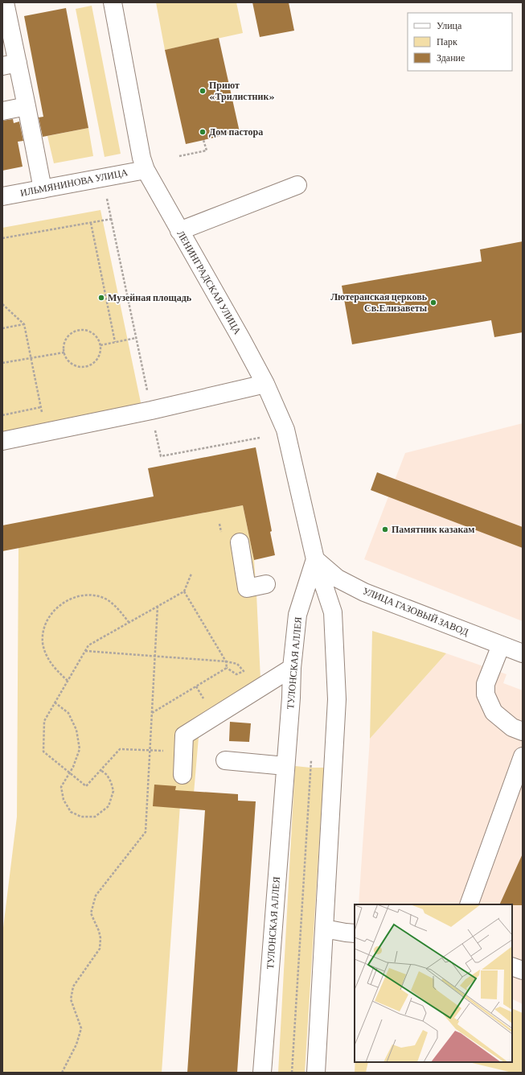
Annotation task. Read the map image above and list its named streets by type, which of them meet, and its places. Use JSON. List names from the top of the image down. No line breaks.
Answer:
{"streets":{"street":["ИЛЬМЯНИНОВА УЛИЦА","ЛЕНИНГРАДСКАЯ УЛИЦА","УЛИЦА ГАЗОВЫЙ ЗАВОД","ТУЛОНСКАЯ АЛЛЕЯ"]},"crossings":[["ИЛЬМЯНИНОВА УЛИЦА","ЛЕНИНГРАДСКАЯ УЛИЦА"],["ЛЕНИНГРАДСКАЯ УЛИЦА","УЛИЦА ГАЗОВЫЙ ЗАВОД"],["ЛЕНИНГРАДСКАЯ УЛИЦА","ТУЛОНСКАЯ АЛЛЕЯ"],["УЛИЦА ГАЗОВЫЙ ЗАВОД","ТУЛОНСКАЯ АЛЛЕЯ"]],"places":["Приют «Трилистник»","Дом пастора","Музейная площадь","Лютеранская церковь Св.Елизаветы","Памятник казакам"],"legend":["Улица","Парк","Здание"]}
